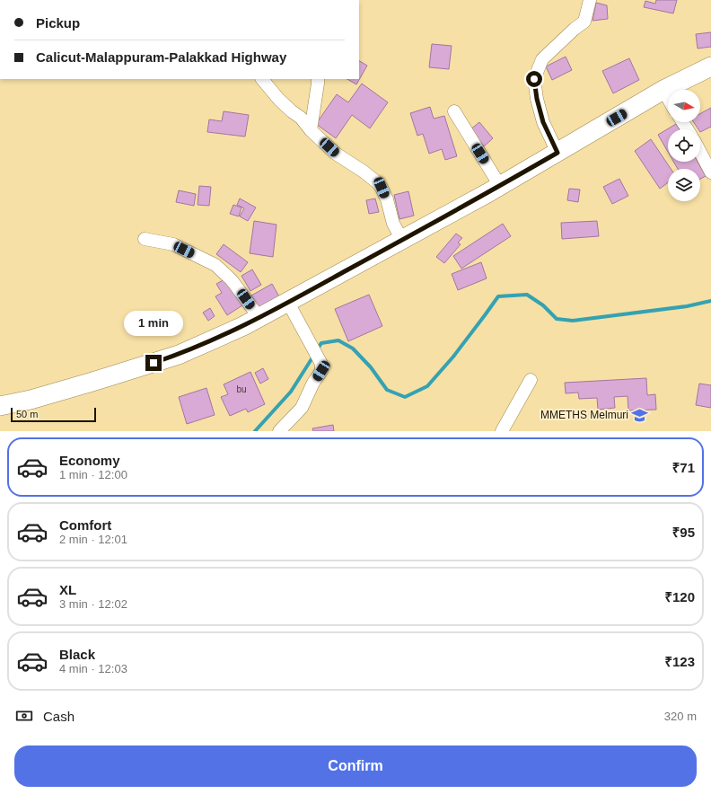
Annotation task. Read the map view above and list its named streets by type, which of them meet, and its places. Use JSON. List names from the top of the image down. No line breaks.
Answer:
{"places":{"school or university":["MMETHS Melmuri"]},"house_numbers":["bu"],"scale_bar":"50 m","north":"right","page":{"banner":["Pickup","Calicut-Malappuram-Palakkad Highway"],"bubble":"1 min","scale":"50 m","list":[{"name":"Economy","note":"1 min · 12:00","value":"₹71"},{"name":"Comfort","note":"2 min · 12:01","value":"₹95"},{"name":"XL","note":"3 min · 12:02","value":"₹120"},{"name":"Black","note":"4 min · 12:03","value":"₹123"}],"pay":["Cash","320 m"],"buttons":"Confirm"}}
